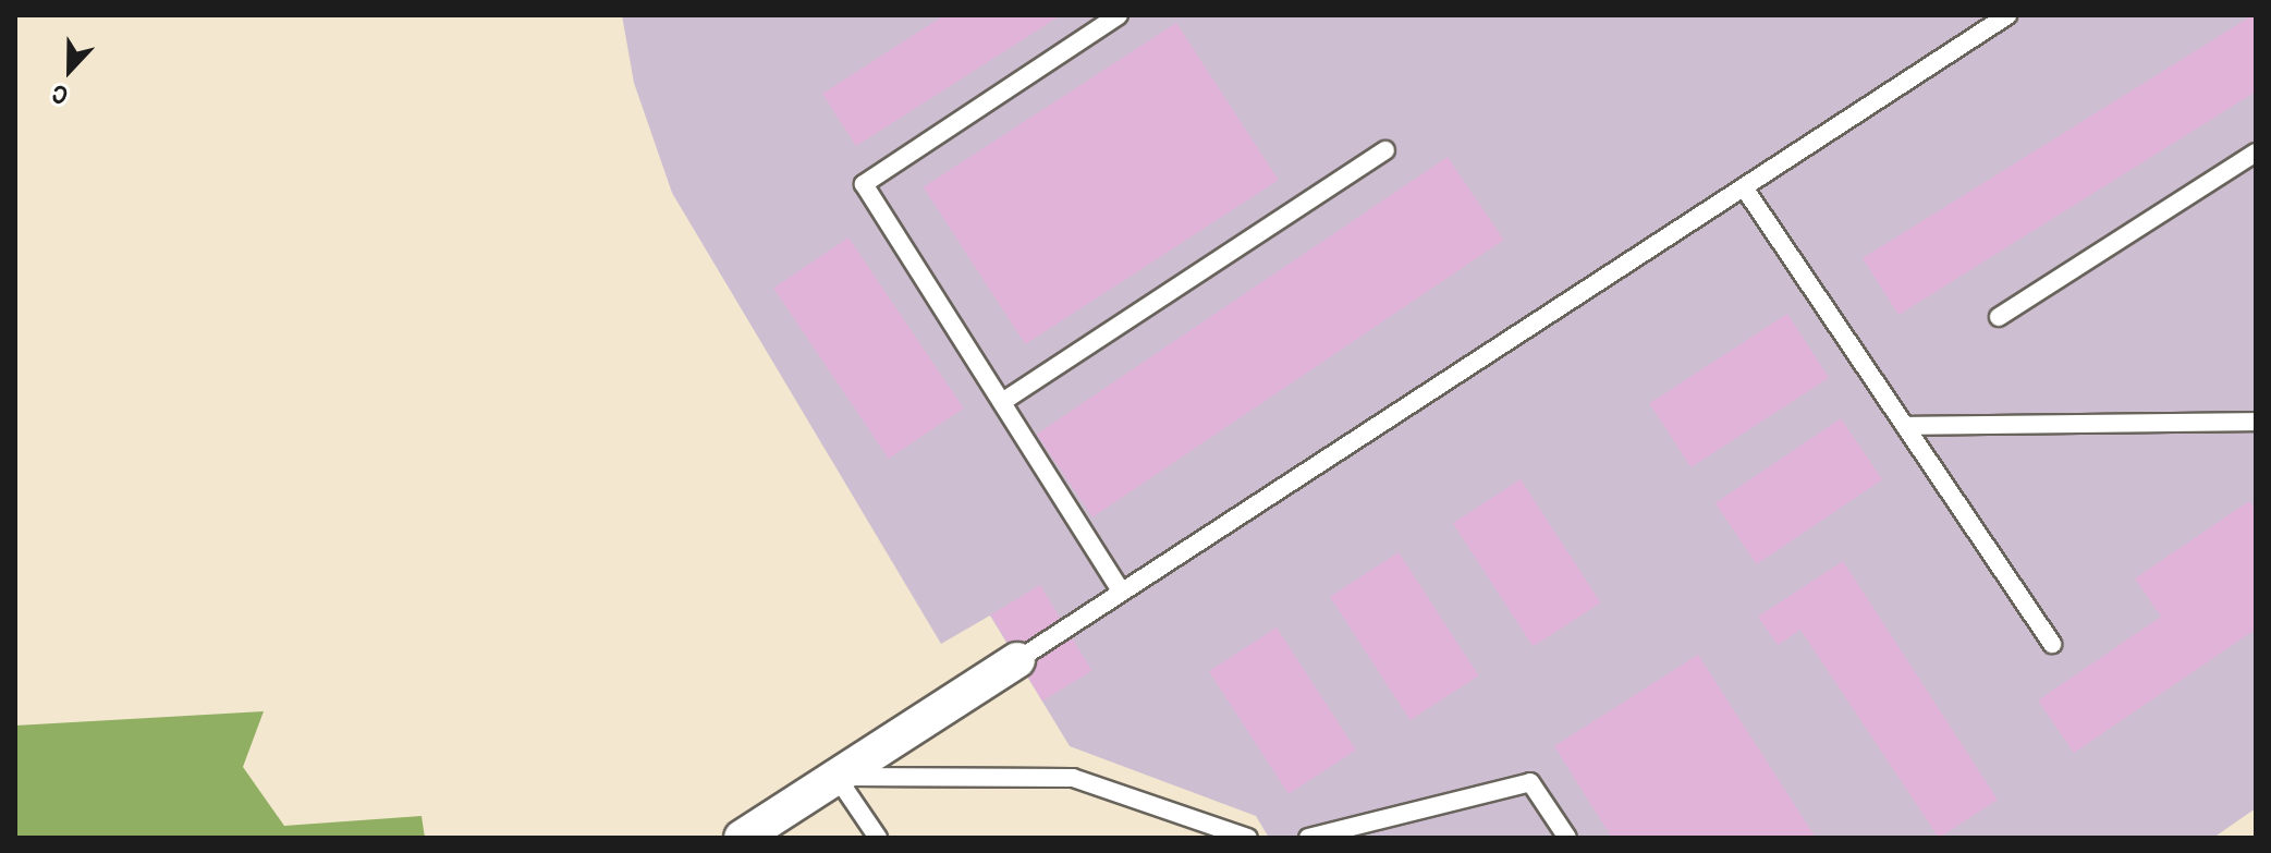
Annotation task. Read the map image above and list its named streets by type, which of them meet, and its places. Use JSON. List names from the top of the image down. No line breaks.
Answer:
{"north":"bottom"}
